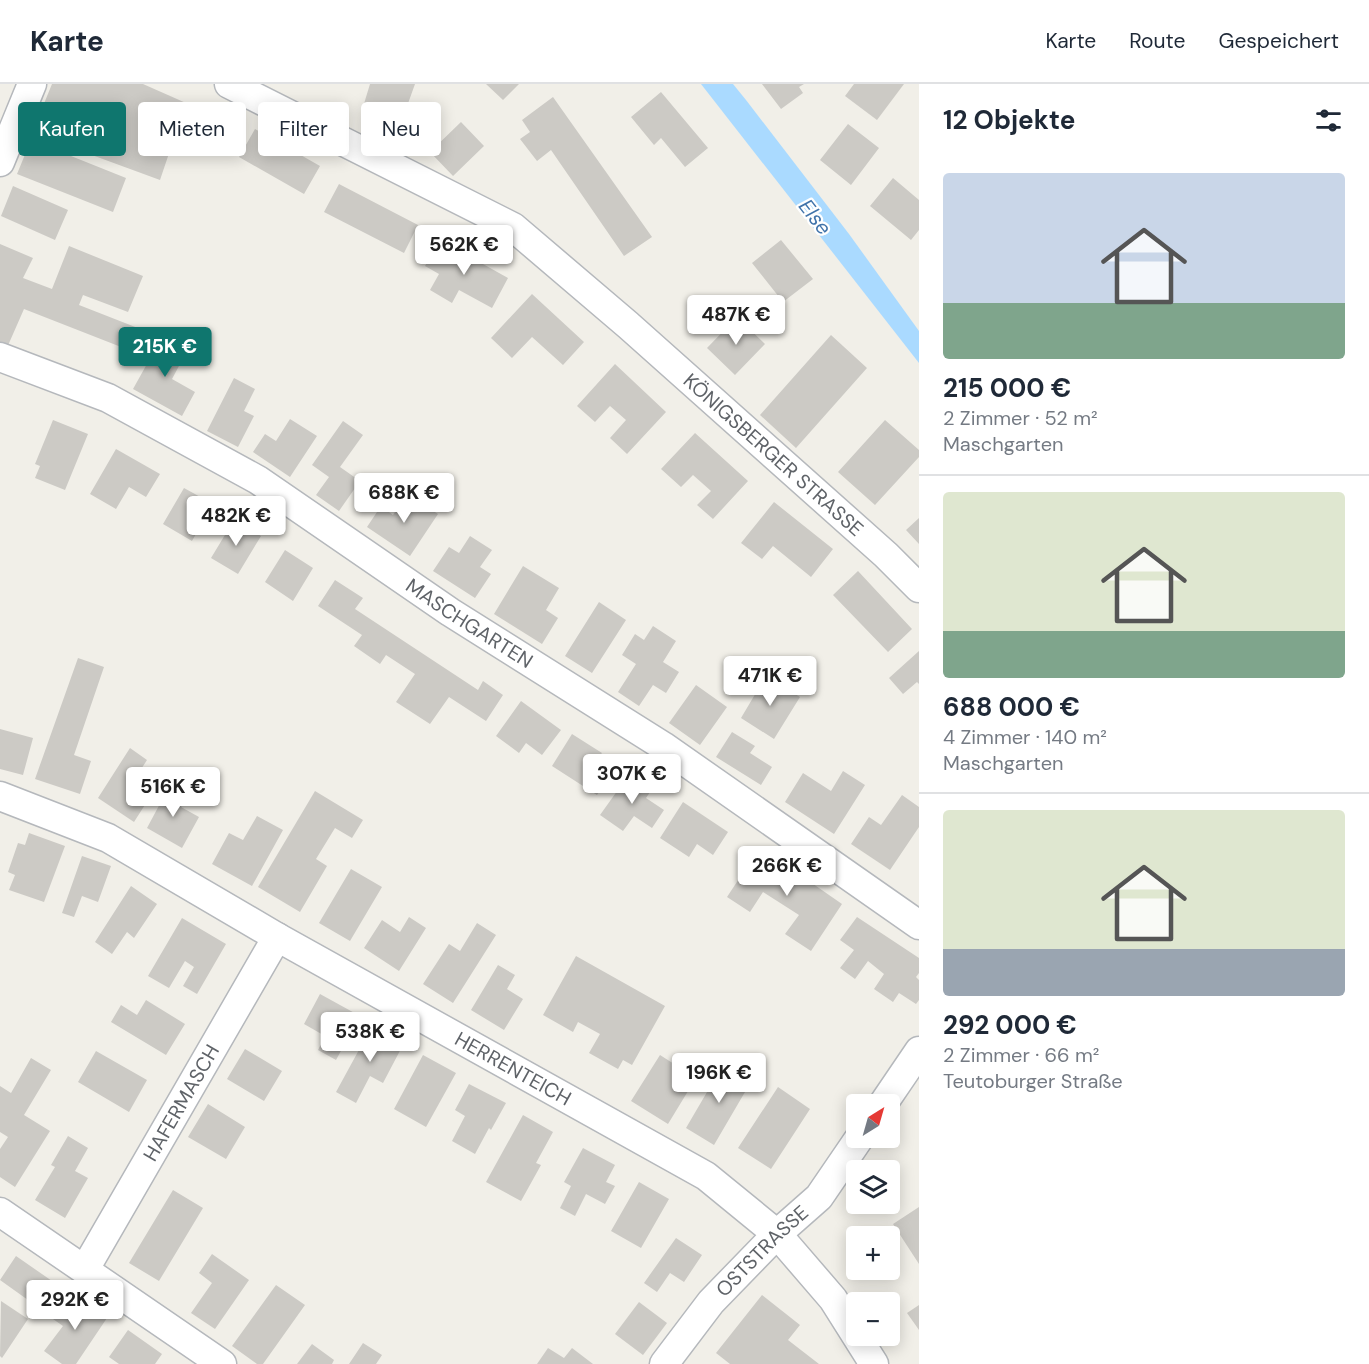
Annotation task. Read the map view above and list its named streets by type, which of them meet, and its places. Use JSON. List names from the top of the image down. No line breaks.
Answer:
{"streets":{"street":["KÖNIGSBERGER STRASSE","MASCHGARTEN","HERRENTEICH","HAFERMASCH","OSTSTRASSE"]},"crossings":[["HERRENTEICH","HAFERMASCH"],["HERRENTEICH","OSTSTRASSE"]],"water":["Else"],"north":"top right","page":{"header":"Karte","nav":["Karte","Route","Gespeichert"],"heading":"12 Objekte","chip":["Kaufen","Mieten","Filter","Neu"],"list":[{"name":"215 000 €","note":"2 Zimmer · 52 m² · Maschgarten"},{"name":"688 000 €","note":"4 Zimmer · 140 m² · Maschgarten"},{"name":"292 000 €","note":"2 Zimmer · 66 m² · Teutoburger Straße"}],"price":["562K €","487K €","215K €","688K €","482K €","471K €","307K €","516K €","266K €","538K €","196K €","292K €"],"map_buttons":["+","−"]}}
